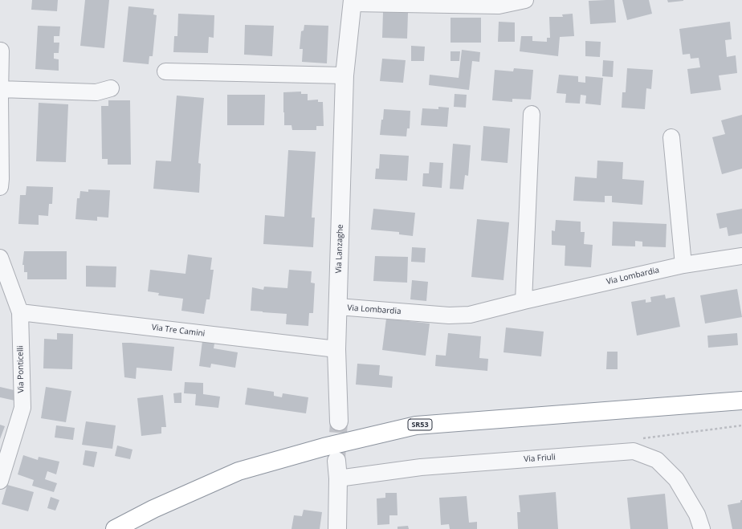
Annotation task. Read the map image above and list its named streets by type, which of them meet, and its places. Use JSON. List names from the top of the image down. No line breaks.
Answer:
{"streets":{"highway":["SR53"],"street":["Via Lanzaghe","Via Lombardia","Via Tre Camini","Via Ponticelli","Via Friuli"]},"crossings":[["Via Lanzaghe","Via Lombardia"],["Via Lanzaghe","Via Tre Camini"],["Via Tre Camini","Via Ponticelli"]]}
